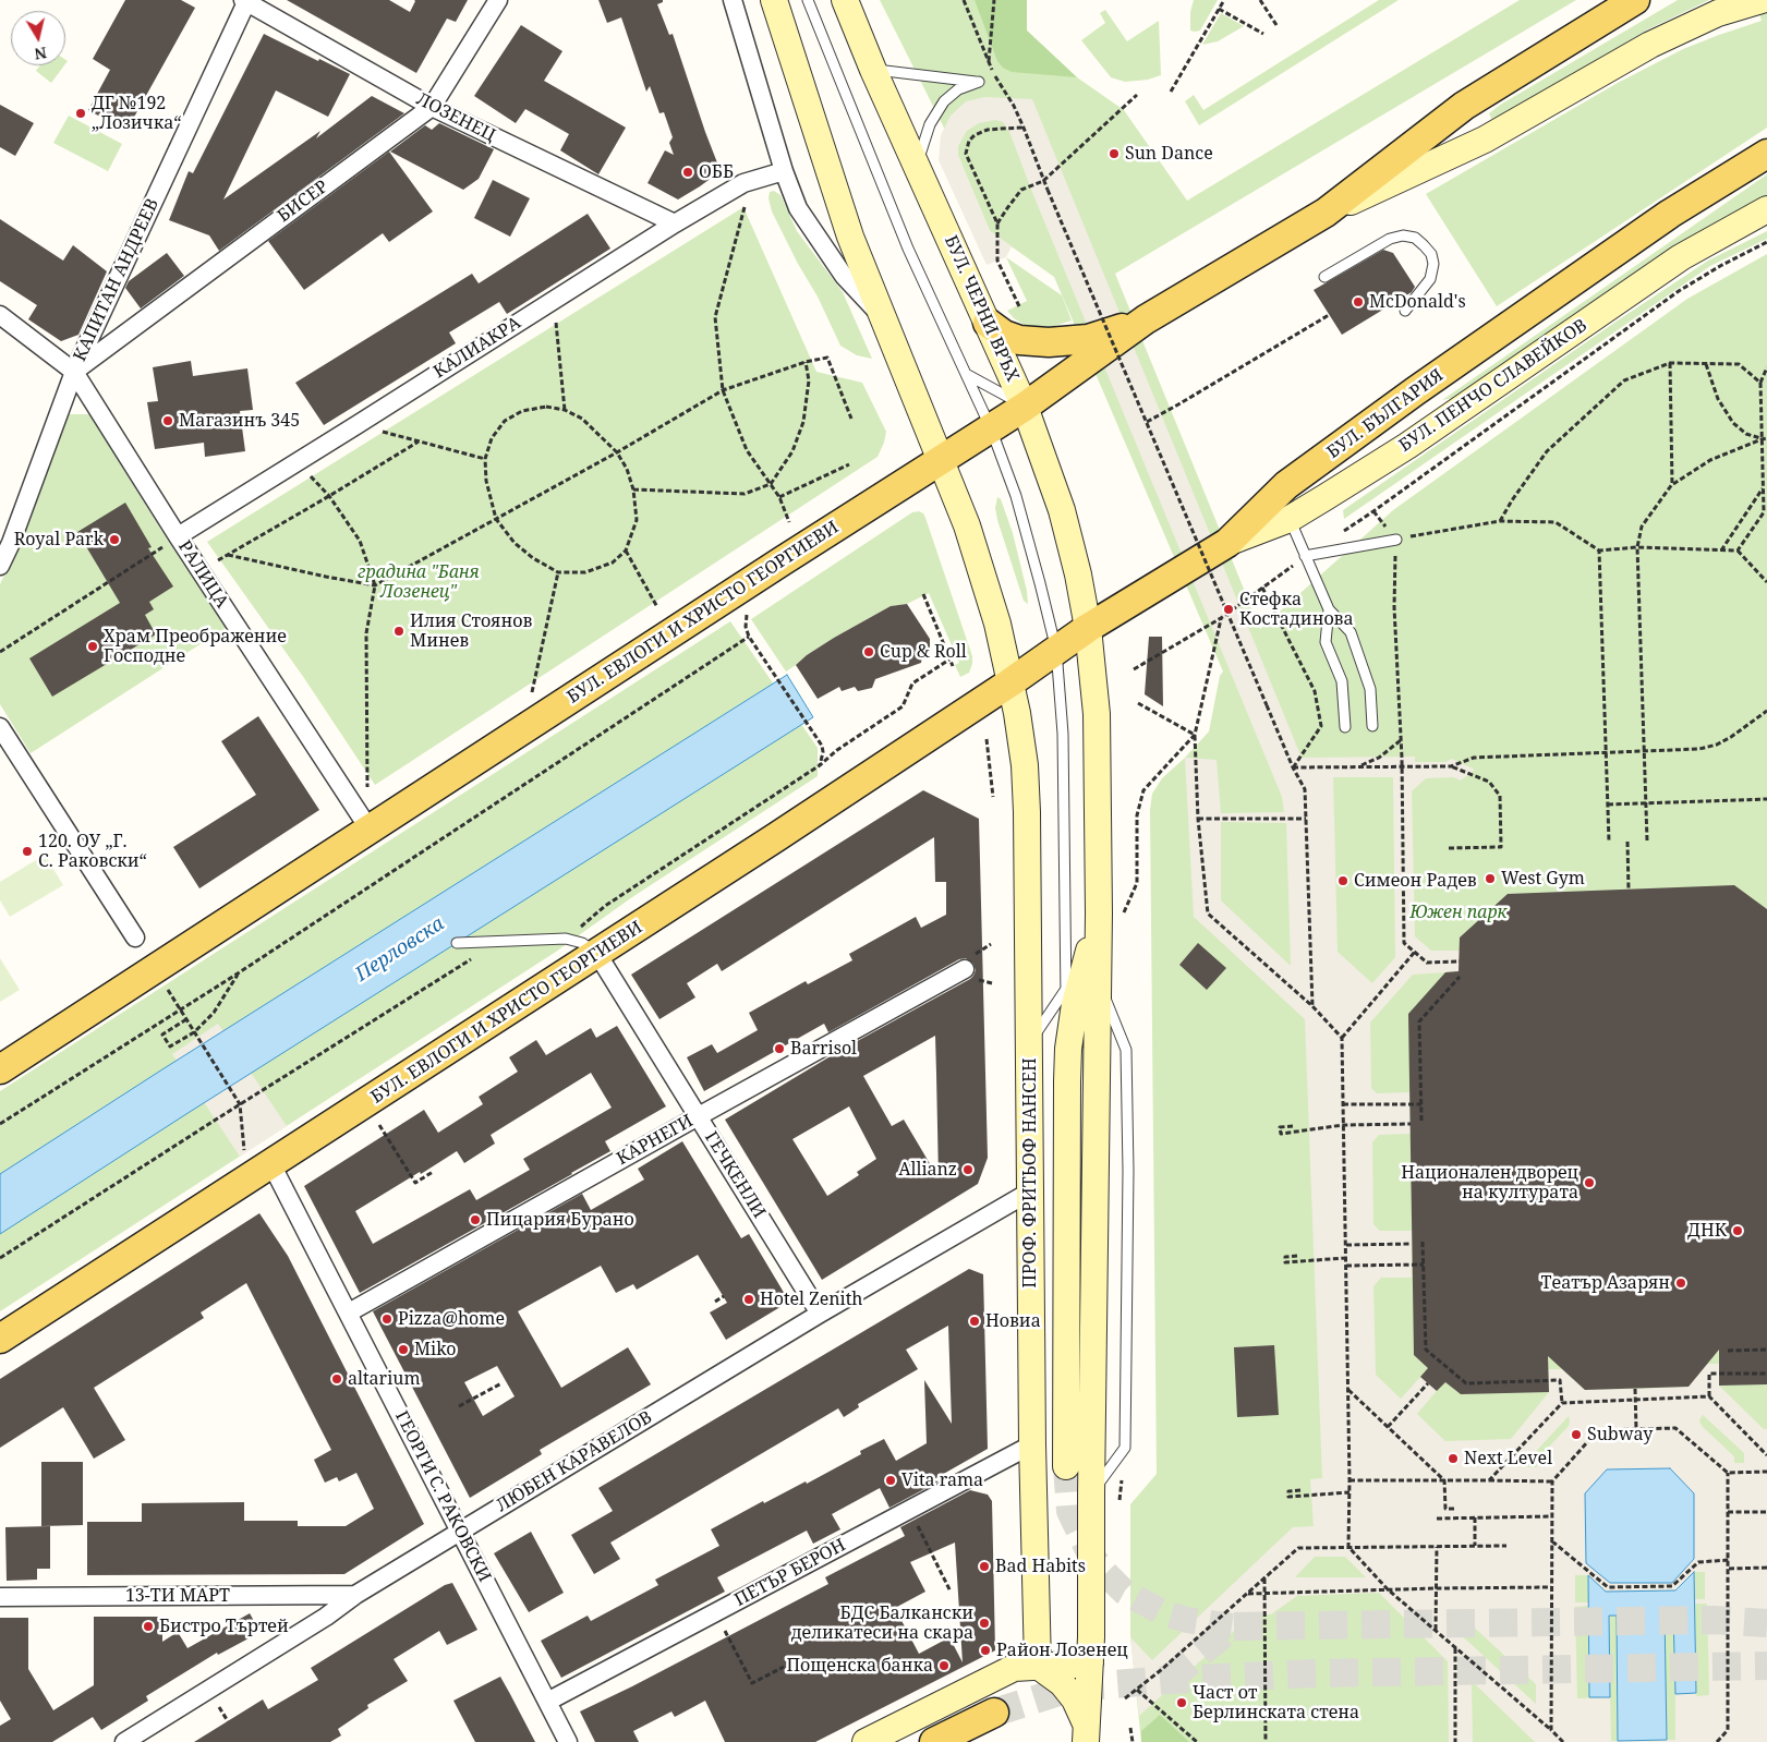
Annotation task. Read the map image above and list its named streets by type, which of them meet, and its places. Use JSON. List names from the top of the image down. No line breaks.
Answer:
{"streets":{"main road":["БУЛ. ЧЕРНИ ВРЪХ","БУЛ. ПЕНЧО СЛАВЕЙКОВ","БУЛ. БЪЛГАРИЯ","БУЛ. ЕВЛОГИ И ХРИСТО ГЕОРГИЕВИ","ПРОФ. ФРИТЬОФ НАНСЕН"],"street":["ЛОЗЕНЕЦ","БИСЕР","КАПИТАН АНДРЕЕВ","КАЛИАКРА","РАЛИЦА","КАРНЕГИ","ГЕЧКЕНЛИ","ЛЮБЕН КАРАВЕЛОВ","ГЕОРГИ С. РАКОВСКИ","ПЕТЪР БЕРОН","13-ТИ МАРТ"]},"crossings":[["ЛОЗЕНЕЦ","БИСЕР"],["ЛОЗЕНЕЦ","КАПИТАН АНДРЕЕВ"],["ЛОЗЕНЕЦ","КАЛИАКРА"],["БИСЕР","КАПИТАН АНДРЕЕВ"],["БИСЕР","РАЛИЦА"],["КАПИТАН АНДРЕЕВ","РАЛИЦА"],["БУЛ. ЧЕРНИ ВРЪХ","БУЛ. БЪЛГАРИЯ"],["БУЛ. ЧЕРНИ ВРЪХ","ПРОФ. ФРИТЬОФ НАНСЕН"],["КАЛИАКРА","РАЛИЦА"],["БУЛ. ПЕНЧО СЛАВЕЙКОВ","БУЛ. БЪЛГАРИЯ"],["БУЛ. БЪЛГАРИЯ","БУЛ. ЕВЛОГИ И ХРИСТО ГЕОРГИЕВИ"],["БУЛ. БЪЛГАРИЯ","ПРОФ. ФРИТЬОФ НАНСЕН"],["РАЛИЦА","БУЛ. ЕВЛОГИ И ХРИСТО ГЕОРГИЕВИ"],["БУЛ. ЕВЛОГИ И ХРИСТО ГЕОРГИЕВИ","ПРОФ. ФРИТЬОФ НАНСЕН"],["БУЛ. ЕВЛОГИ И ХРИСТО ГЕОРГИЕВИ","ГЕЧКЕНЛИ"],["БУЛ. ЕВЛОГИ И ХРИСТО ГЕОРГИЕВИ","ГЕОРГИ С. РАКОВСКИ"],["КАРНЕГИ","ГЕЧКЕНЛИ"],["КАРНЕГИ","ГЕОРГИ С. РАКОВСКИ"],["ПРОФ. ФРИТЬОФ НАНСЕН","ЛЮБЕН КАРАВЕЛОВ"],["ПРОФ. ФРИТЬОФ НАНСЕН","ПЕТЪР БЕРОН"],["ГЕЧКЕНЛИ","ЛЮБЕН КАРАВЕЛОВ"],["ЛЮБЕН КАРАВЕЛОВ","ГЕОРГИ С. РАКОВСКИ"],["ЛЮБЕН КАРАВЕЛОВ","13-ТИ МАРТ"],["ГЕОРГИ С. РАКОВСКИ","ПЕТЪР БЕРОН"]],"water":["Перловска"],"parks":["градина \"Баня Лозенец\"","Южен парк"],"places":["ДГ №192 „Лозичка“","Sun Dance","ОББ","McDonald's","Магазинъ 345","Royal Park","Стефка Костадинова","Илия Стоянов Минев","Храм Преображение Господне","Cup & Roll","120. ОУ „Г. С. Раковски“","West Gym","Симеон Радев","Barrisol","Allianz","Национален дворец на културата","Пицария Бурано","ДНК","Театър Азарян","Hotel Zenith","Pizza@home","Новиа","Miko","altarium","Subway","Next Level","Vita rama","Bad Habits","БДС Балкански деликатеси на скара","Бистро Търтей","Район Лозенец","Пощенска банка","Част от Берлинската стена"],"north":"bottom"}
